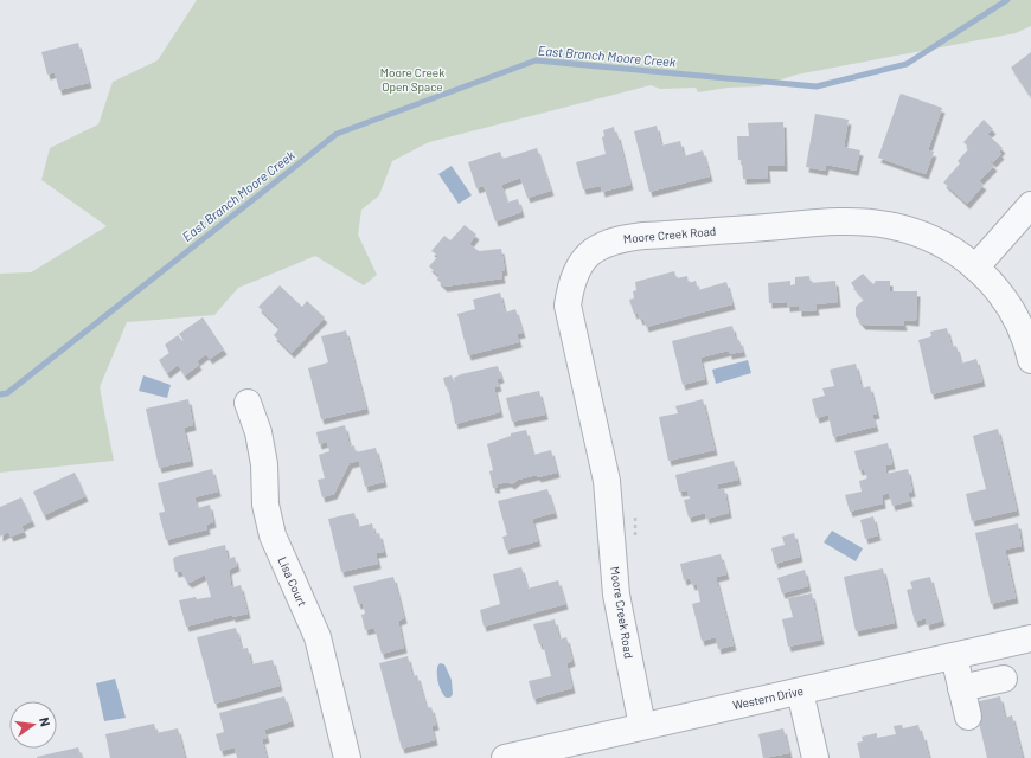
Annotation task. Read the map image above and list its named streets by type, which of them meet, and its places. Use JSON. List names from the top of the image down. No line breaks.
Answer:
{"streets":{"street":["Moore Creek Road","Lisa Court","Western Drive"]},"crossings":[["Moore Creek Road","Western Drive"]],"water":["East Branch Moore Creek"],"parks":["Moore Creek Open Space"],"north":"right"}
